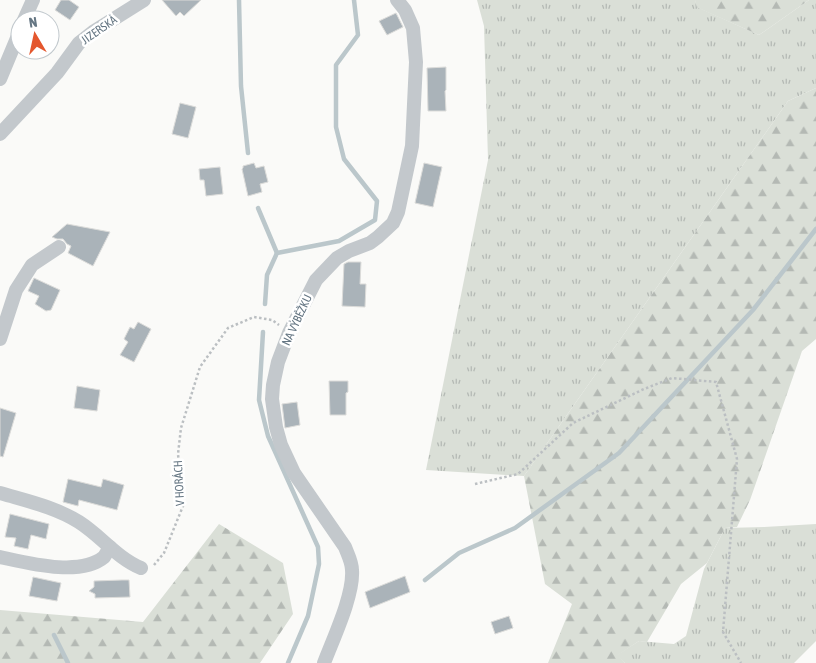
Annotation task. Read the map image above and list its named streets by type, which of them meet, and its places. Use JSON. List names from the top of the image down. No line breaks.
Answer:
{"streets":{"street":["JIZERSKÁ","NA VÝBĚŽKU"],"path":["V HORÁCH"]},"crossings":[["NA VÝBĚŽKU","V HORÁCH"]],"north":"top"}
